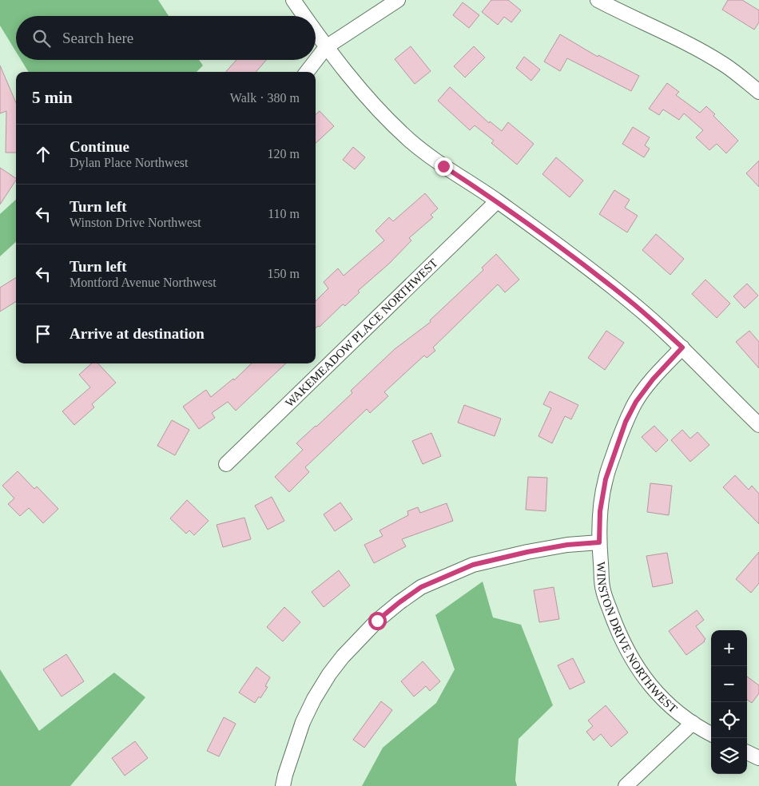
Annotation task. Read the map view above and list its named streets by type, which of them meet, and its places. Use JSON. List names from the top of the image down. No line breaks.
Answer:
{"streets":{"street":["WAKEMEADOW PLACE NORTHWEST","WINSTON DRIVE NORTHWEST"]},"page":{"search":"Search here","heading":["5 min","Walk · 380 m"],"list":[["Continue","Dylan Place Northwest","120 m"],["Turn left","Winston Drive Northwest","110 m"],["Turn left","Montford Avenue Northwest","150 m"],"Arrive at destination"],"map_buttons":["+","−"]}}
